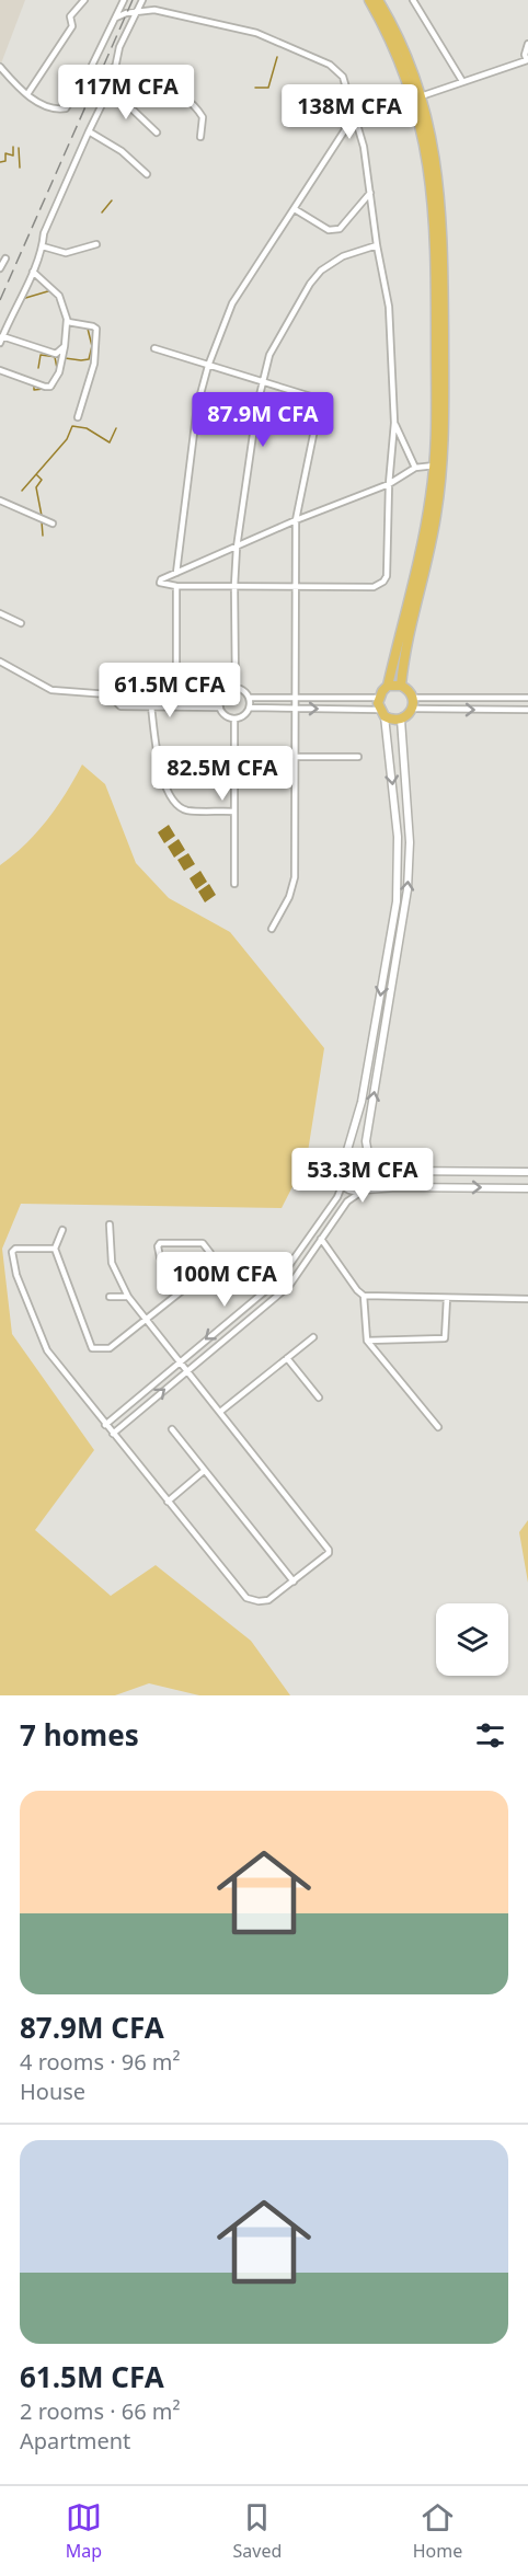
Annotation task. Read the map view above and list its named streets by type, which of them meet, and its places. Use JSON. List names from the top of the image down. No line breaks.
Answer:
{"page":{"price":["117M CFA","138M CFA","87.9M CFA","61.5M CFA","82.5M CFA","53.3M CFA","100M CFA"],"heading":"7 homes","list":[{"name":"87.9M CFA","note":"4 rooms · 96 m² · House"},{"name":"61.5M CFA","note":"2 rooms · 66 m² · Apartment"}],"tabs":["Map","Saved","Home"]}}
